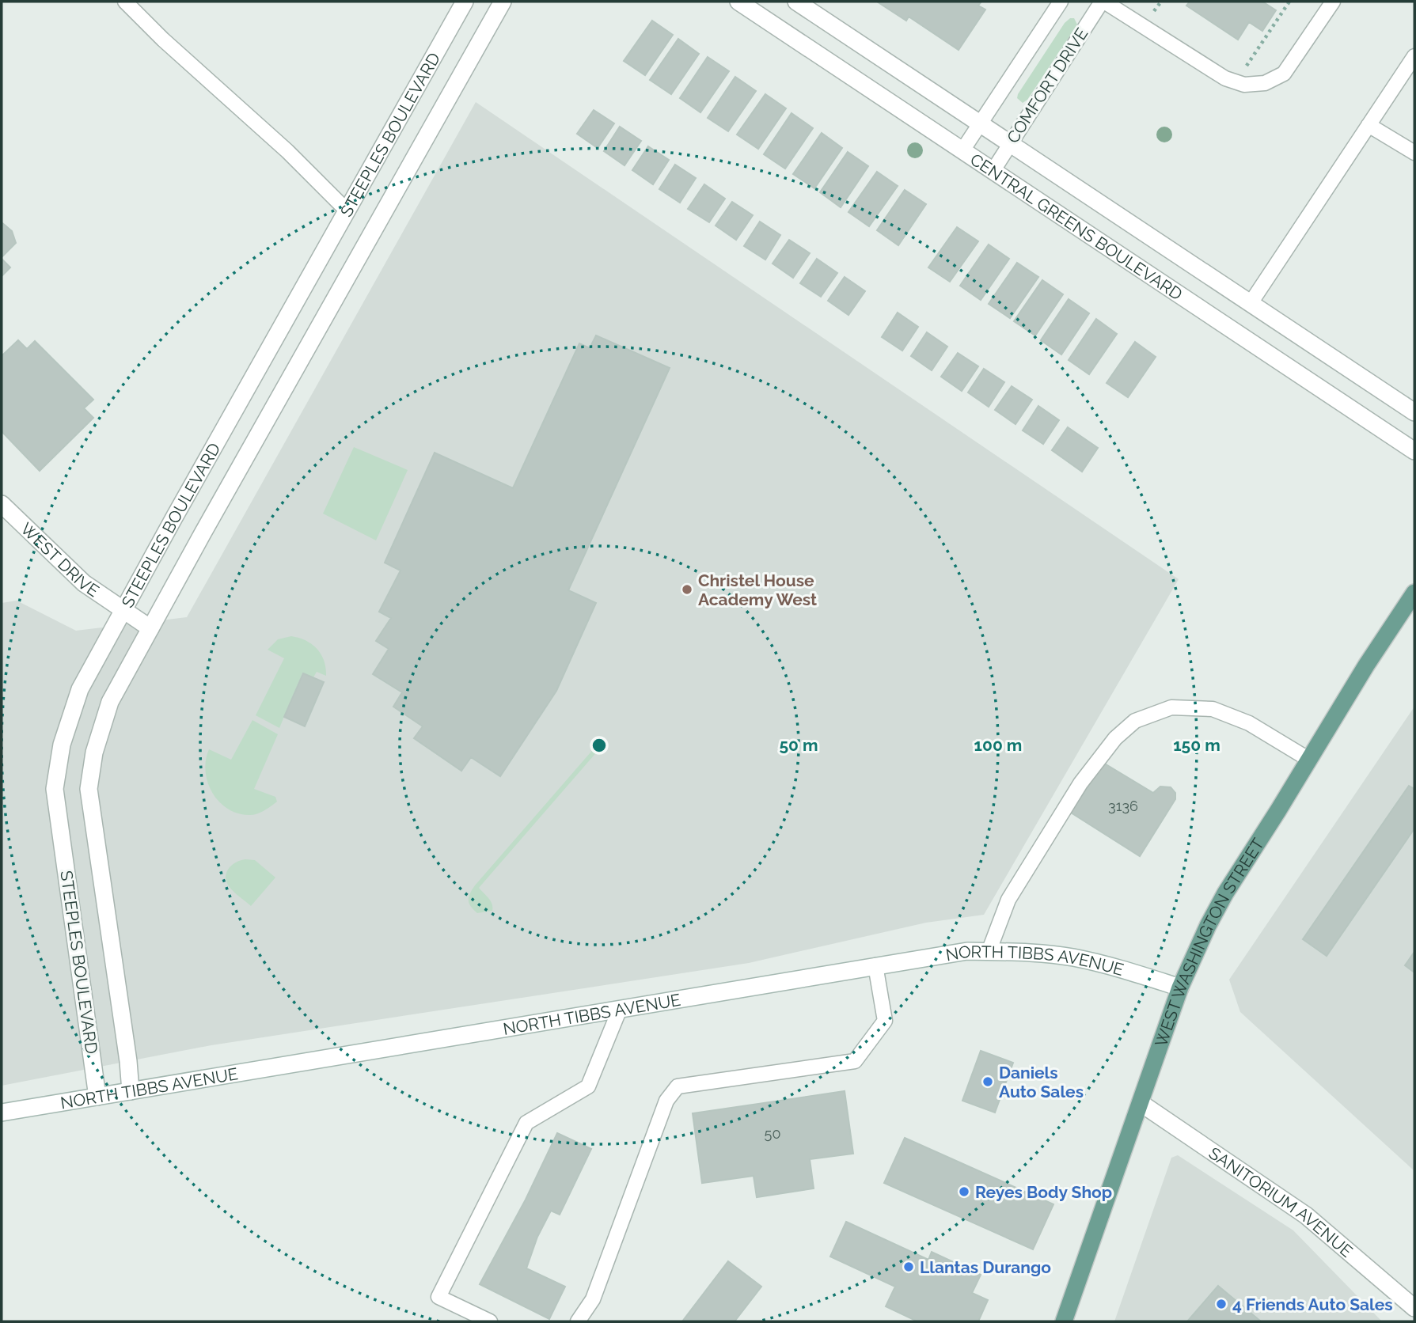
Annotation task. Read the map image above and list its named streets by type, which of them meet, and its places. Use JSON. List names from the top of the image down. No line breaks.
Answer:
{"streets":{"main road":["WEST WASHINGTON STREET"],"street":["STEEPLES BOULEVARD","CENTRAL GREENS BOULEVARD","WEST DRIVE","NORTH TIBBS AVENUE","SANITORIUM AVENUE"],"lane":["COMFORT DRIVE"]},"crossings":[["COMFORT DRIVE","CENTRAL GREENS BOULEVARD"],["STEEPLES BOULEVARD","WEST DRIVE"],["STEEPLES BOULEVARD","NORTH TIBBS AVENUE"],["WEST WASHINGTON STREET","NORTH TIBBS AVENUE"],["WEST WASHINGTON STREET","SANITORIUM AVENUE"]],"places":["Christel House Academy West","Daniels Auto Sales","Reyes Body Shop","Llantas Durango","4 Friends Auto Sales"],"house_numbers":["3136","50"],"rings":["50 m","100 m","150 m"]}
